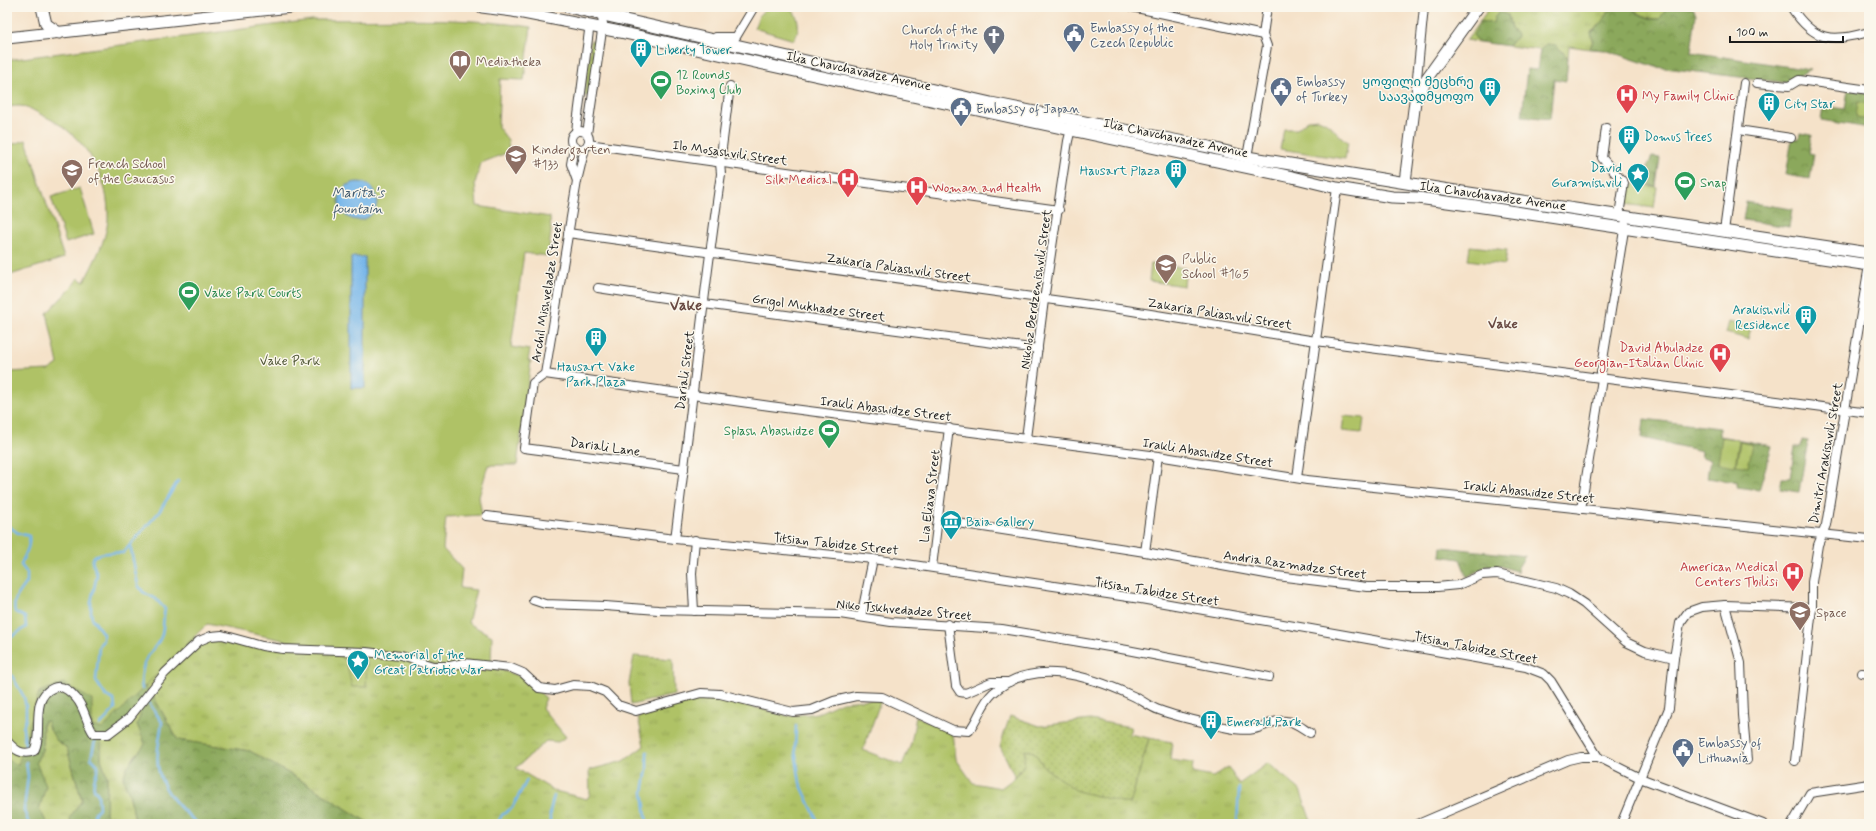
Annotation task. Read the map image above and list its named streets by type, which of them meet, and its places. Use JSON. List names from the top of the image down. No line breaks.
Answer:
{"streets":{"main road":["Ilia Chavchavadze Avenue"],"street":["Ilo Mosashvili Street","Zakaria Paliashvili Street","Nikoloz Berdzenishvili Street","Archil Mishveladze Street","Grigol Mukhadze Street","Dariali Street","Irakli Abashidze Street","Dariali Lane","Dimitri Arakishvili Street","Lia Eliava Street","Titsian Tabidze Street","Andria Razmadze Street","Niko Tskhvedadze Street"]},"crossings":[["Ilia Chavchavadze Avenue","Nikoloz Berdzenishvili Street"],["Ilia Chavchavadze Avenue","Dimitri Arakishvili Street"],["Ilo Mosashvili Street","Nikoloz Berdzenishvili Street"],["Ilo Mosashvili Street","Archil Mishveladze Street"],["Ilo Mosashvili Street","Dariali Street"],["Zakaria Paliashvili Street","Nikoloz Berdzenishvili Street"],["Zakaria Paliashvili Street","Archil Mishveladze Street"],["Zakaria Paliashvili Street","Dariali Street"],["Zakaria Paliashvili Street","Dimitri Arakishvili Street"],["Nikoloz Berdzenishvili Street","Grigol Mukhadze Street"],["Nikoloz Berdzenishvili Street","Irakli Abashidze Street"],["Archil Mishveladze Street","Irakli Abashidze Street"],["Archil Mishveladze Street","Dariali Lane"],["Grigol Mukhadze Street","Dariali Street"],["Dariali Street","Irakli Abashidze Street"],["Dariali Street","Dariali Lane"],["Dariali Street","Titsian Tabidze Street"],["Irakli Abashidze Street","Dimitri Arakishvili Street"],["Irakli Abashidze Street","Lia Eliava Street"],["Lia Eliava Street","Titsian Tabidze Street"],["Lia Eliava Street","Andria Razmadze Street"]],"districts":["Vake","Vake"],"water":["Marita's fountain"],"parks":["Vake Park"],"places":{"public building":["Embassy of the Czech Republic","Embassy of Turkey","Embassy of Japan","Embassy of Lithuania"],"church":["Church of the Holy Trinity"],"building":["Liberty Tower","ყოფილი მეცხრე საავადმყოფო","City Star","Domus Trees","Hausart Plaza","Arakishvili Residence","Hausart Vake Park Plaza","Emerald Park"],"library":["Mediatheka"],"sports":["12 Rounds Boxing Club","Snap","Vake Park Courts","Splash Abashidze"],"hospital":["My Family Clinic","Silk Medical","Woman and Health","David Abuladze Georgian-Italian Clinic","American Medical Centers Tbilisi"],"school or university":["Kindergarten #133","French School of the Caucasus","Public School #165","Space"],"place":["David Guramishvili","Memorial of the Great Patriotic War"],"museum":["Baia Gallery"]},"scale_bar":"100 m"}
